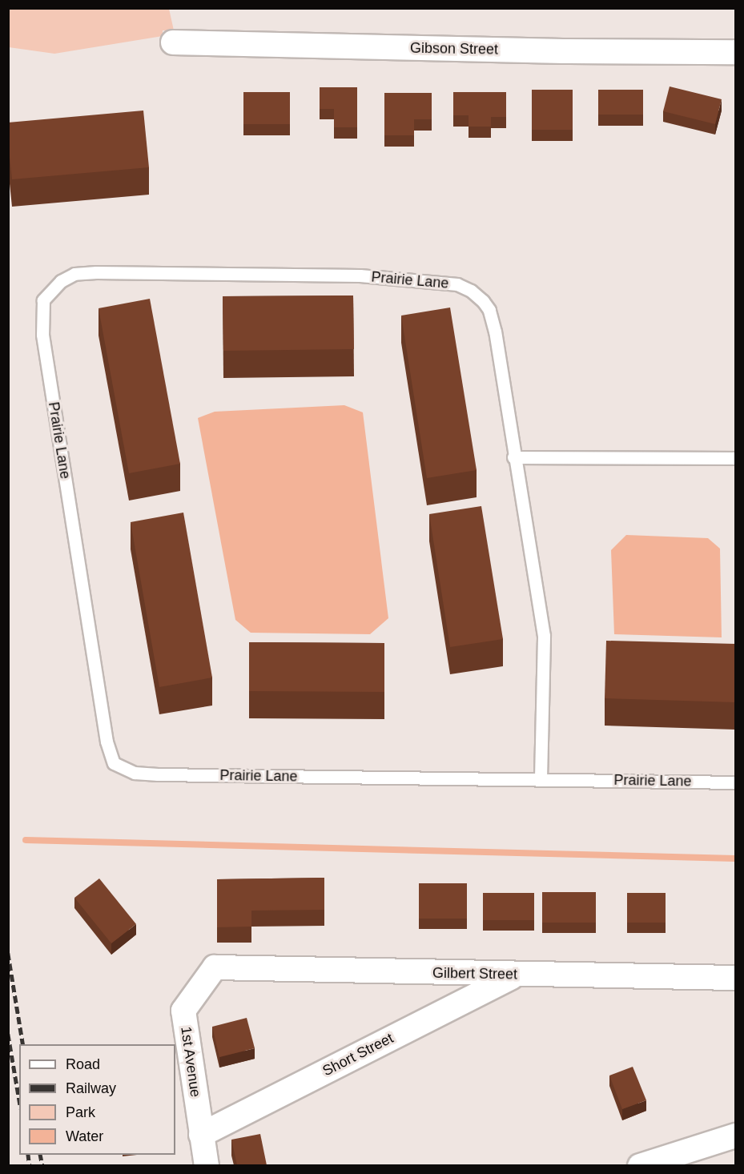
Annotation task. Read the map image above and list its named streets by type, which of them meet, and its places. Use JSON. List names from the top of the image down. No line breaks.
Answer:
{"streets":{"street":["Gibson Street","Gilbert Street","Short Street","1st Avenue"],"lane":["Prairie Lane"]},"crossings":[["Gilbert Street","Short Street"],["Gilbert Street","1st Avenue"],["Short Street","1st Avenue"]],"legend":["Road","Railway","Park","Water"]}
